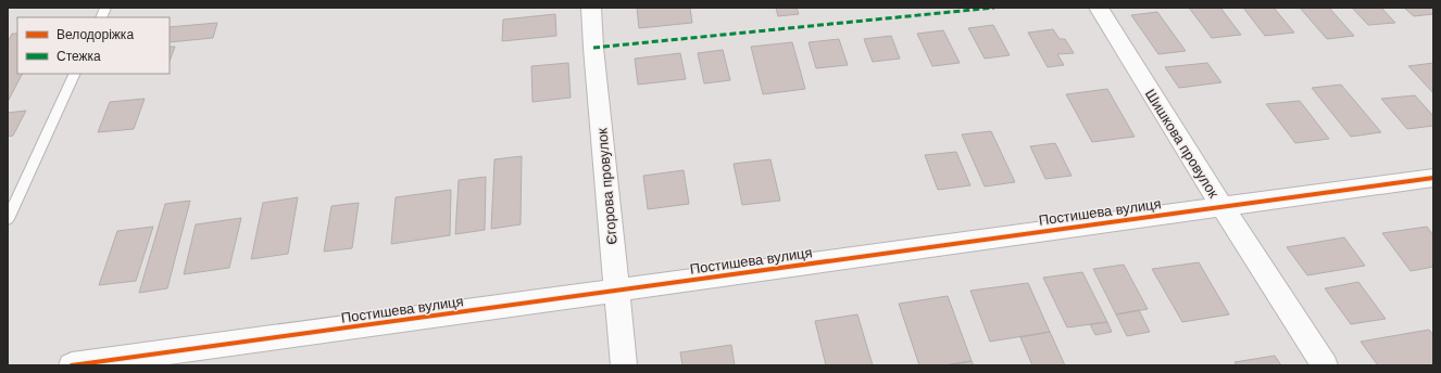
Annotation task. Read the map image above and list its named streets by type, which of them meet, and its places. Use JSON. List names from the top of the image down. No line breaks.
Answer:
{"streets":{"street":["Шишкова провулок","Єгорова провулок","Постишева вулиця"]},"crossings":[["Шишкова провулок","Постишева вулиця"],["Єгорова провулок","Постишева вулиця"]],"legend":["Велодоріжка","Стежка"]}
